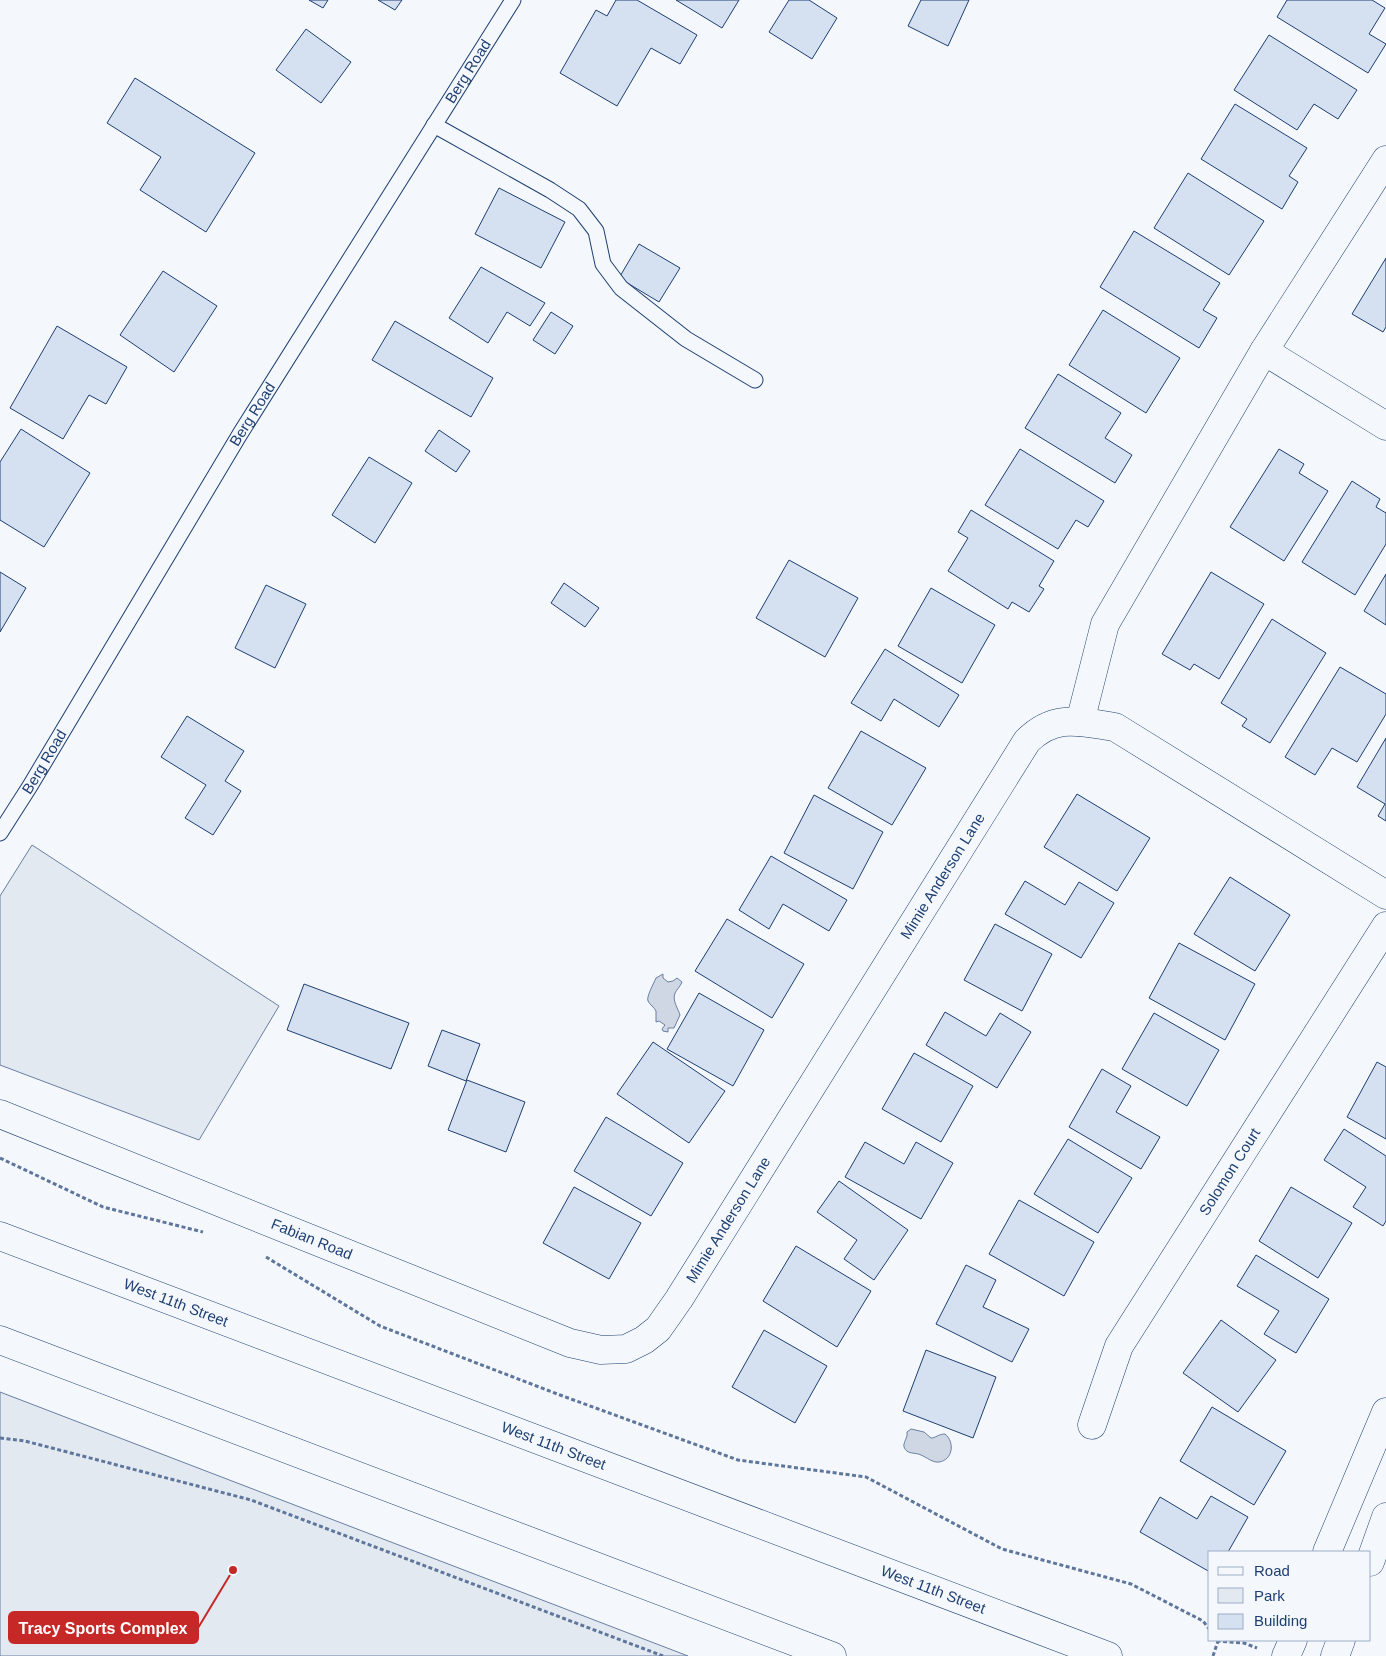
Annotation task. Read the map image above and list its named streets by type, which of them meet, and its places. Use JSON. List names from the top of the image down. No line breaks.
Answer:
{"streets":{"street":["Mimie Anderson Lane","Solomon Court","Fabian Road","West 11th Street"],"lane":["Berg Road"]},"crossings":[["Mimie Anderson Lane","Fabian Road"]],"places":["Tracy Sports Complex"],"legend":["Road","Park","Building"]}
